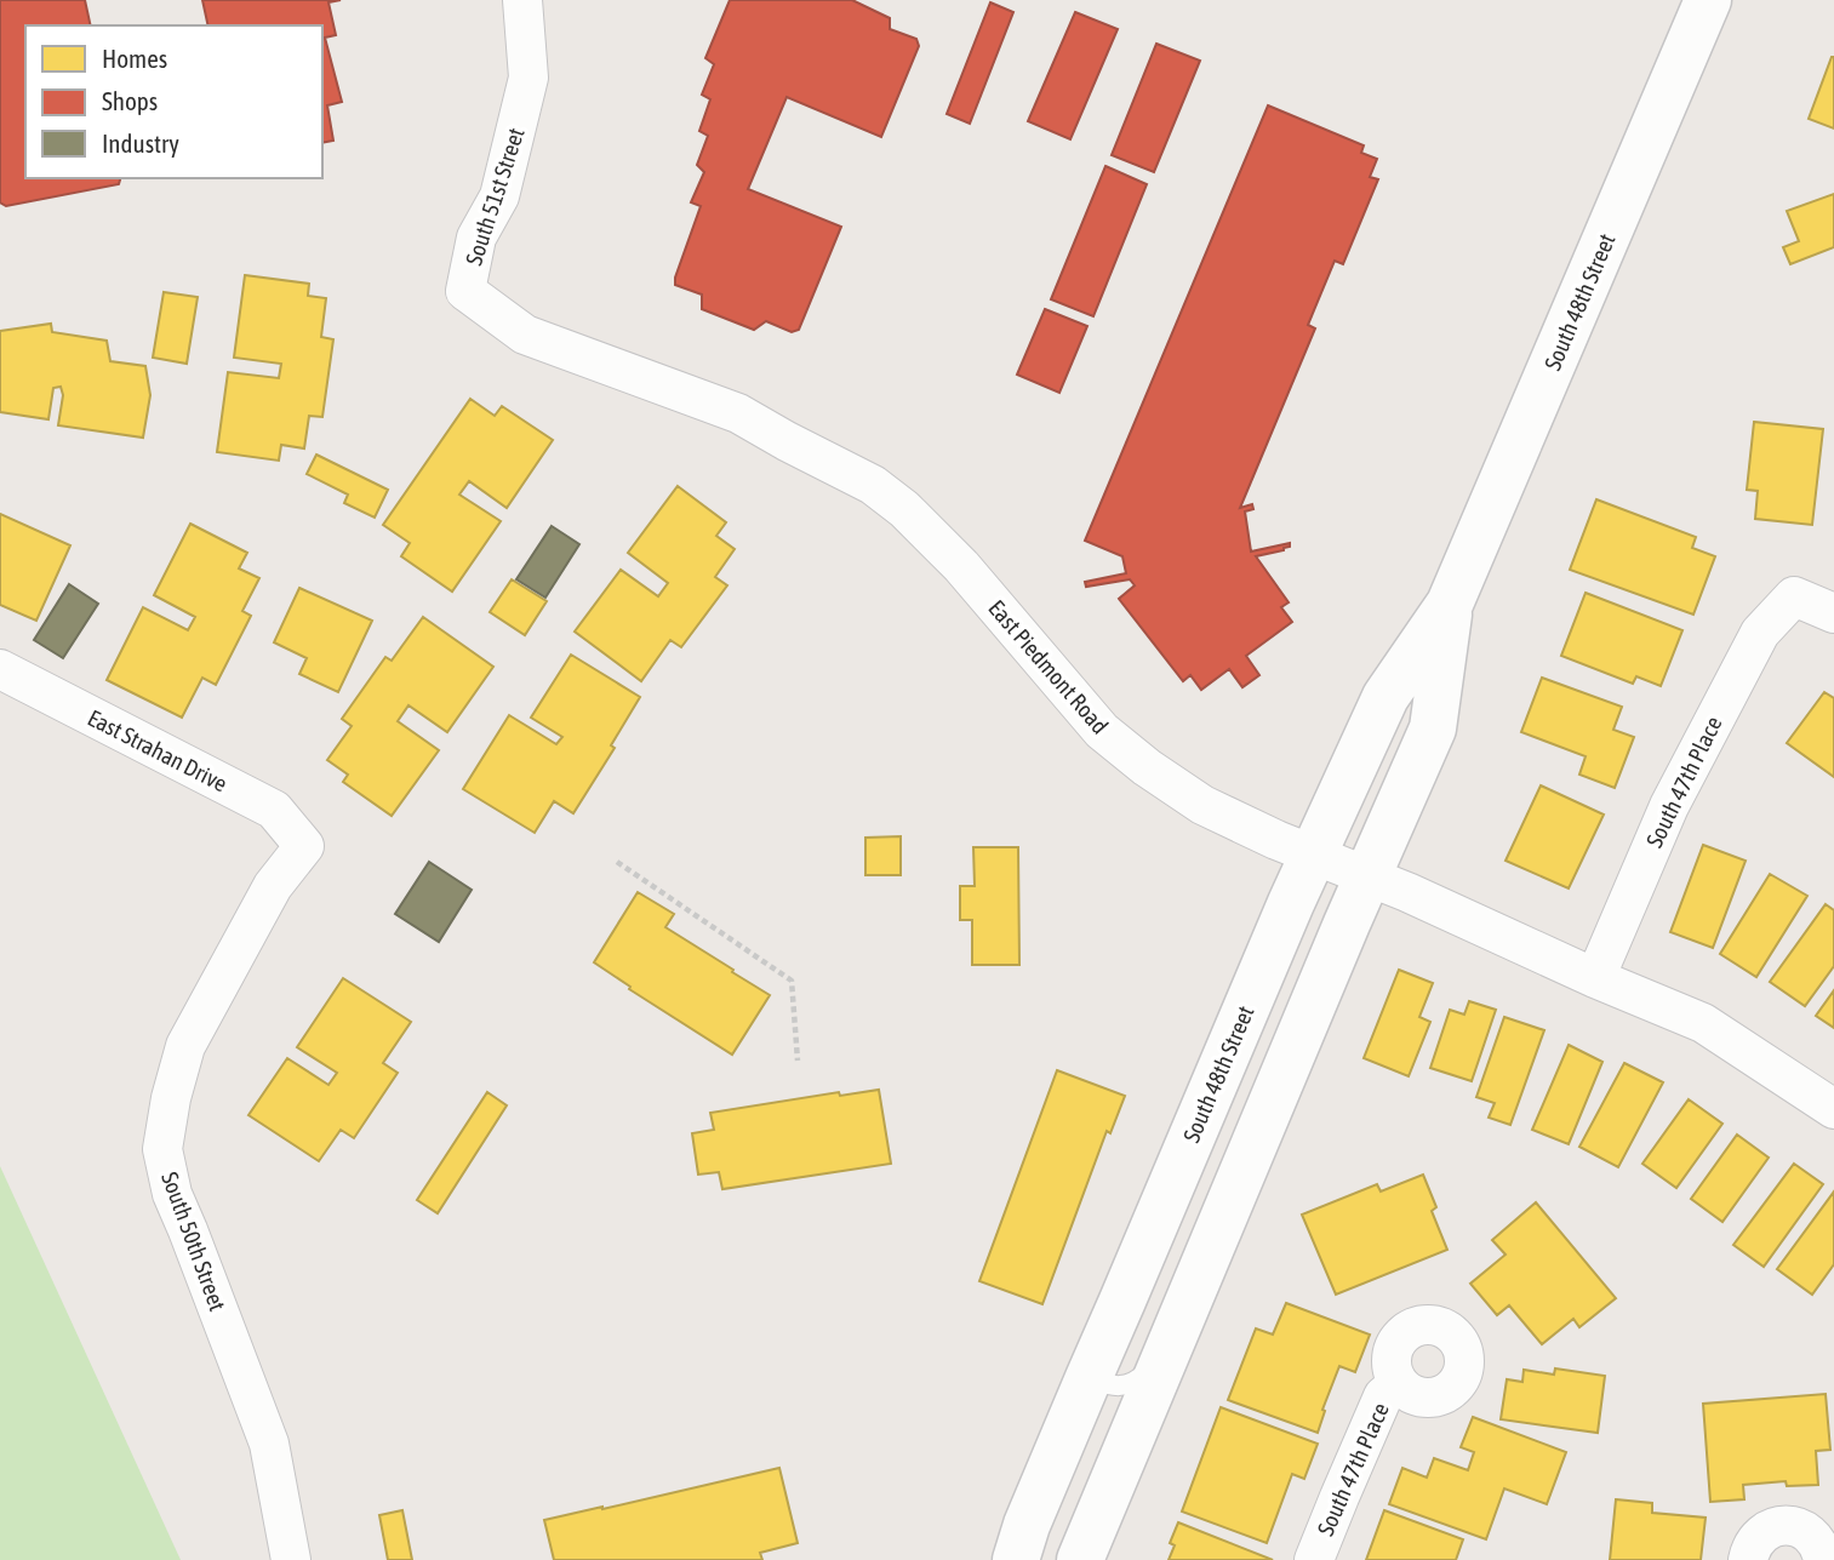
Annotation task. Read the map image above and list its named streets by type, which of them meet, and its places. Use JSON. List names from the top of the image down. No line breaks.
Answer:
{"streets":{"main road":["South 48th Street"],"street":["South 51st Street","East Piedmont Road","East Strahan Drive","South 47th Place","South 50th Street"]},"crossings":[["South 51st Street","East Piedmont Road"],["South 48th Street","East Piedmont Road"],["East Piedmont Road","South 47th Place"],["East Strahan Drive","South 50th Street"]],"legend":["Homes","Shops","Industry"]}
